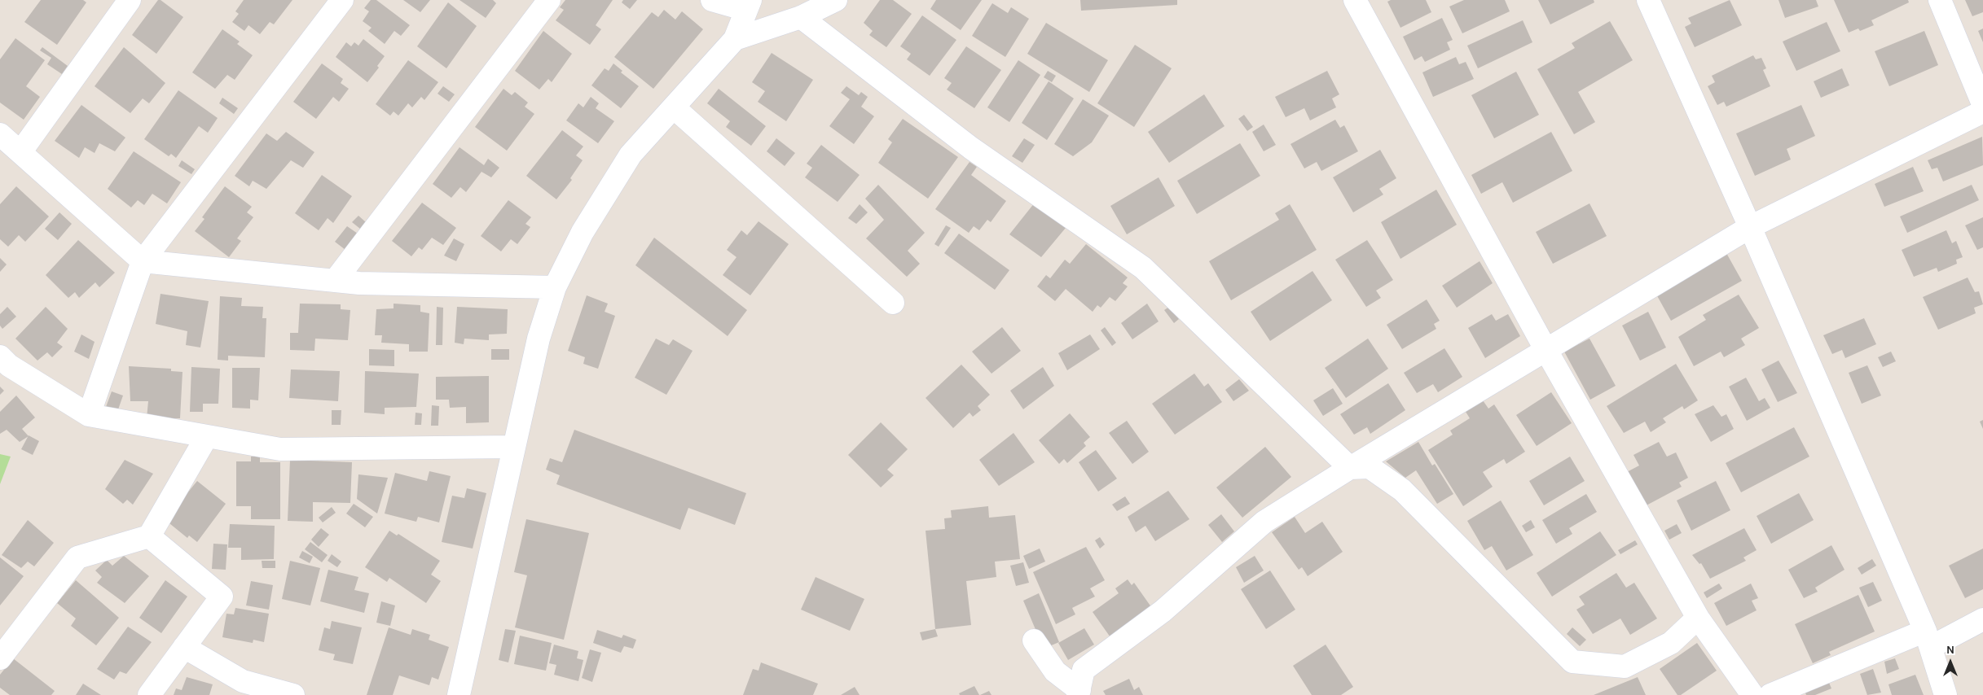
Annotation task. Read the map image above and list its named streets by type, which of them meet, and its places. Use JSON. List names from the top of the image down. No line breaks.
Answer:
{"north":"top"}
